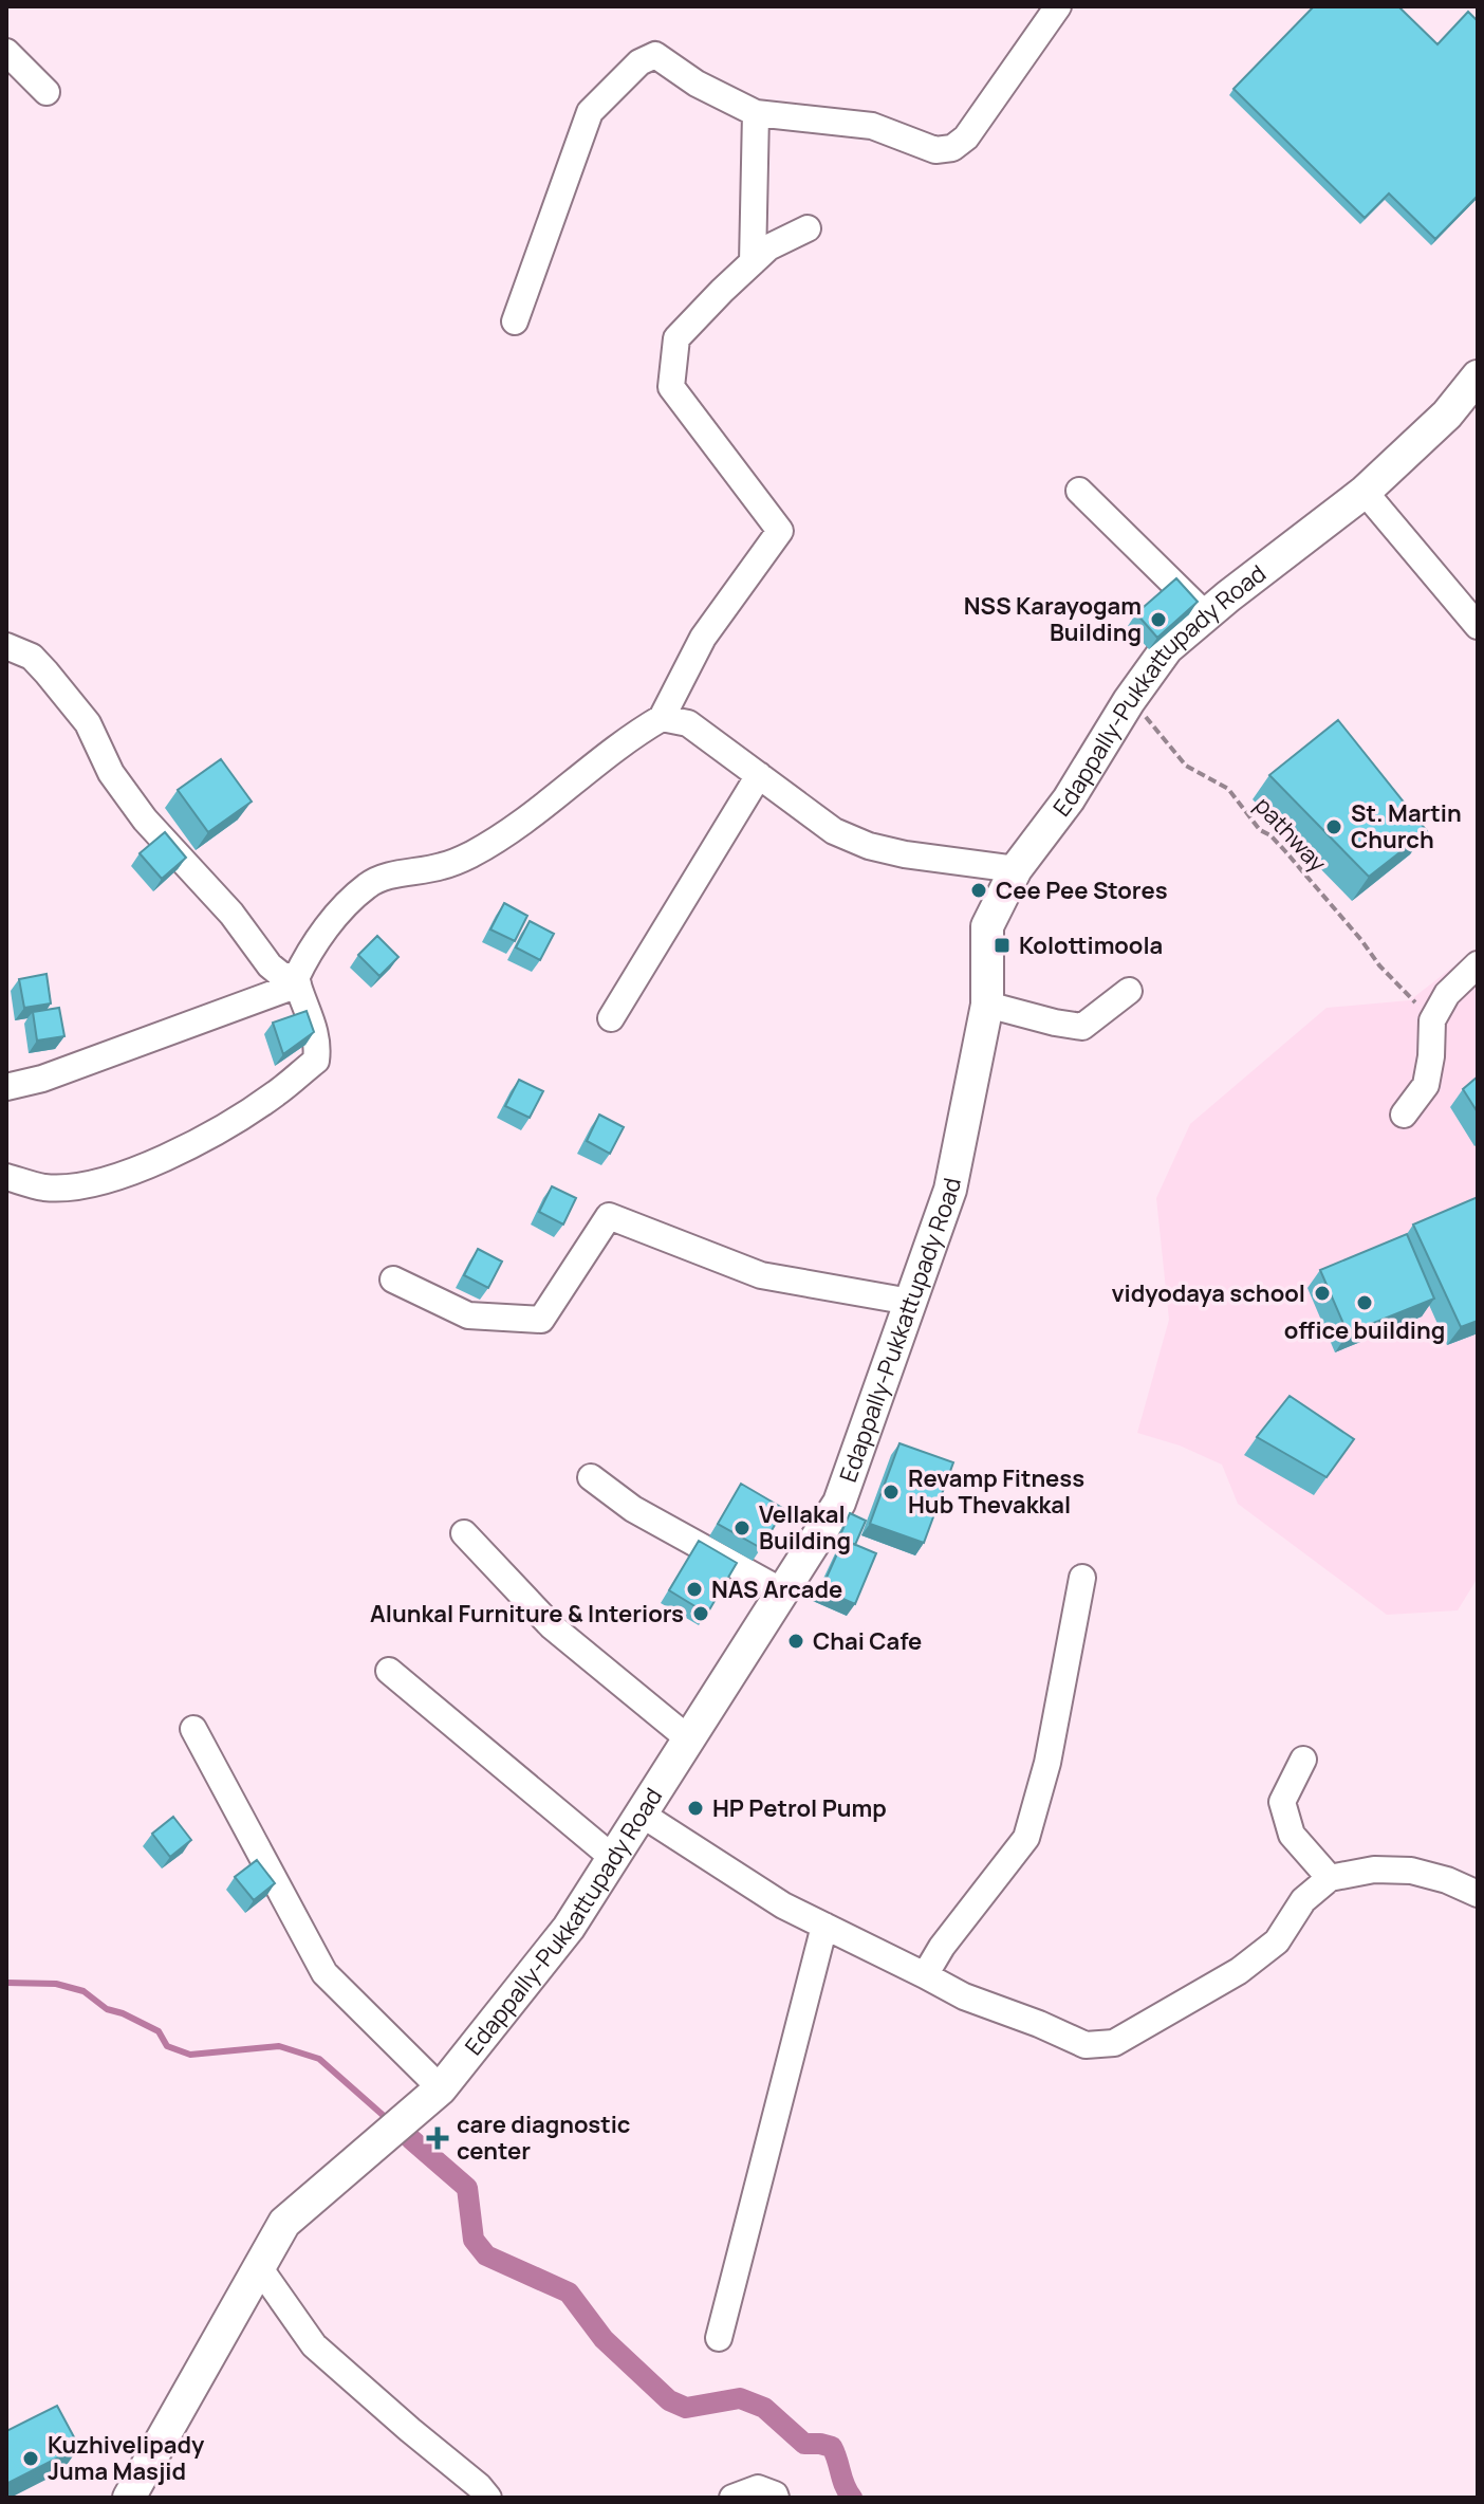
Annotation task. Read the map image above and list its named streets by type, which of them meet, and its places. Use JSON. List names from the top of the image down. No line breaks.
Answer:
{"streets":{"main road":["Edappally-Pukkattupady Road"],"path":["pathway"]},"crossings":[["Edappally-Pukkattupady Road","pathway"]],"places":{"other":["NSS Karayogam Building","St. Martin Church","Cee Pee Stores","vidyodaya school","office building","Revamp Fitness Hub Thevakkal","Vellakal Building","NAS Arcade","Alunkal Furniture & Interiors","Chai Cafe","HP Petrol Pump","Kuzhivelipady Juma Masjid"],"transit":["Kolottimoola"],"health":["care diagnostic center"]}}
